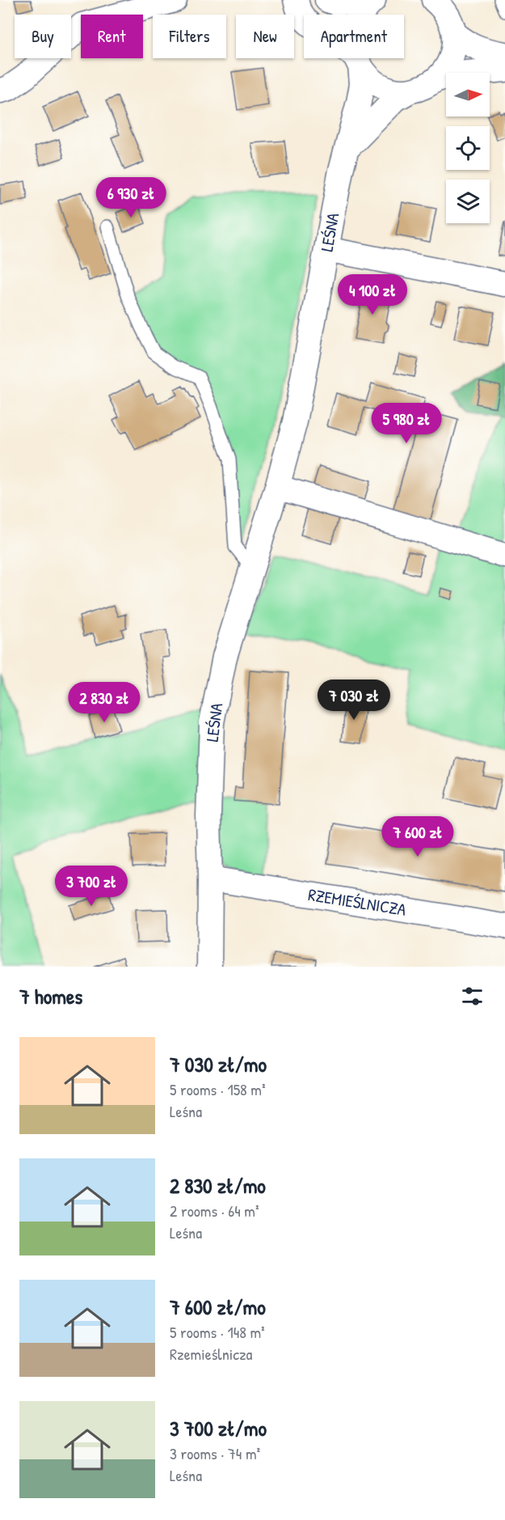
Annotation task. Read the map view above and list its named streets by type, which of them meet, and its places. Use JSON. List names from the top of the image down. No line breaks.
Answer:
{"streets":{"street":["LEŚNA","RZEMIEŚLNICZA"]},"crossings":[["LEŚNA","RZEMIEŚLNICZA"]],"north":"right","page":{"chip":["Buy","Rent","Filters","New","Apartment"],"price":["6 930 zł","4 100 zł","5 980 zł","7 030 zł","2 830 zł","7 600 zł","3 700 zł"],"heading":"7 homes","list":[{"name":"7 030 zł/mo","note":"5 rooms · 158 m² · Leśna"},{"name":"2 830 zł/mo","note":"2 rooms · 64 m² · Leśna"},{"name":"7 600 zł/mo","note":"5 rooms · 148 m² · Rzemieślnicza"},{"name":"3 700 zł/mo","note":"3 rooms · 74 m² · Leśna"}]}}
